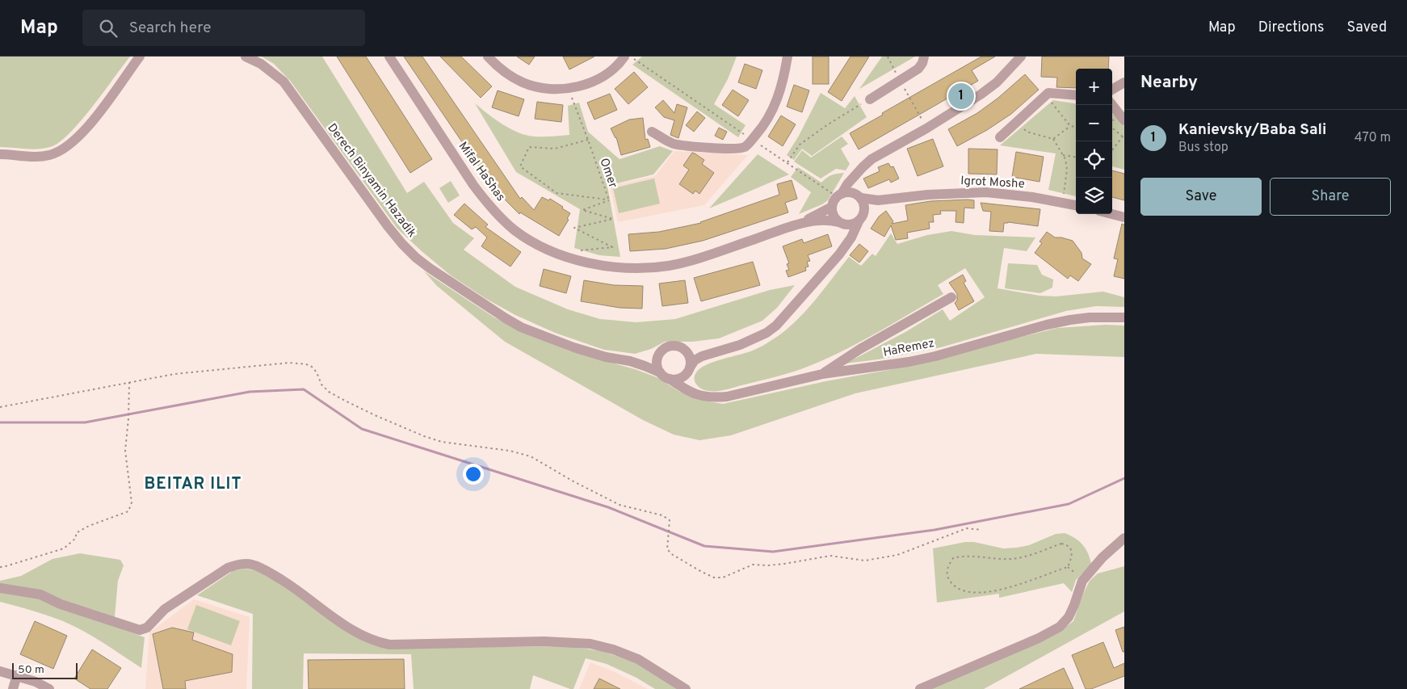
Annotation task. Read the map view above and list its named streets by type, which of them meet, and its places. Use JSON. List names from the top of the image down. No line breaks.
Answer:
{"streets":{"street":["Mifal HaShas","Derech Binyamin Hazadik","Igrot Moshe","HaRemez"],"path":["Omer"]},"crossings":[["Mifal HaShas","Omer"],["Mifal HaShas","Igrot Moshe"]],"districts":["BEITAR ILIT"],"scale_bar":"50 m","page":{"header":"Map","search":"Search here","nav":["Map","Directions","Saved"],"heading":"Nearby","map_buttons":["+","−"],"pins":"1","list":[{"mark":"1","name":"Kanievsky/Baba Sali","note":"Bus stop","value":"470 m"}],"buttons":["Save","Share"],"scale":"50 m"}}
